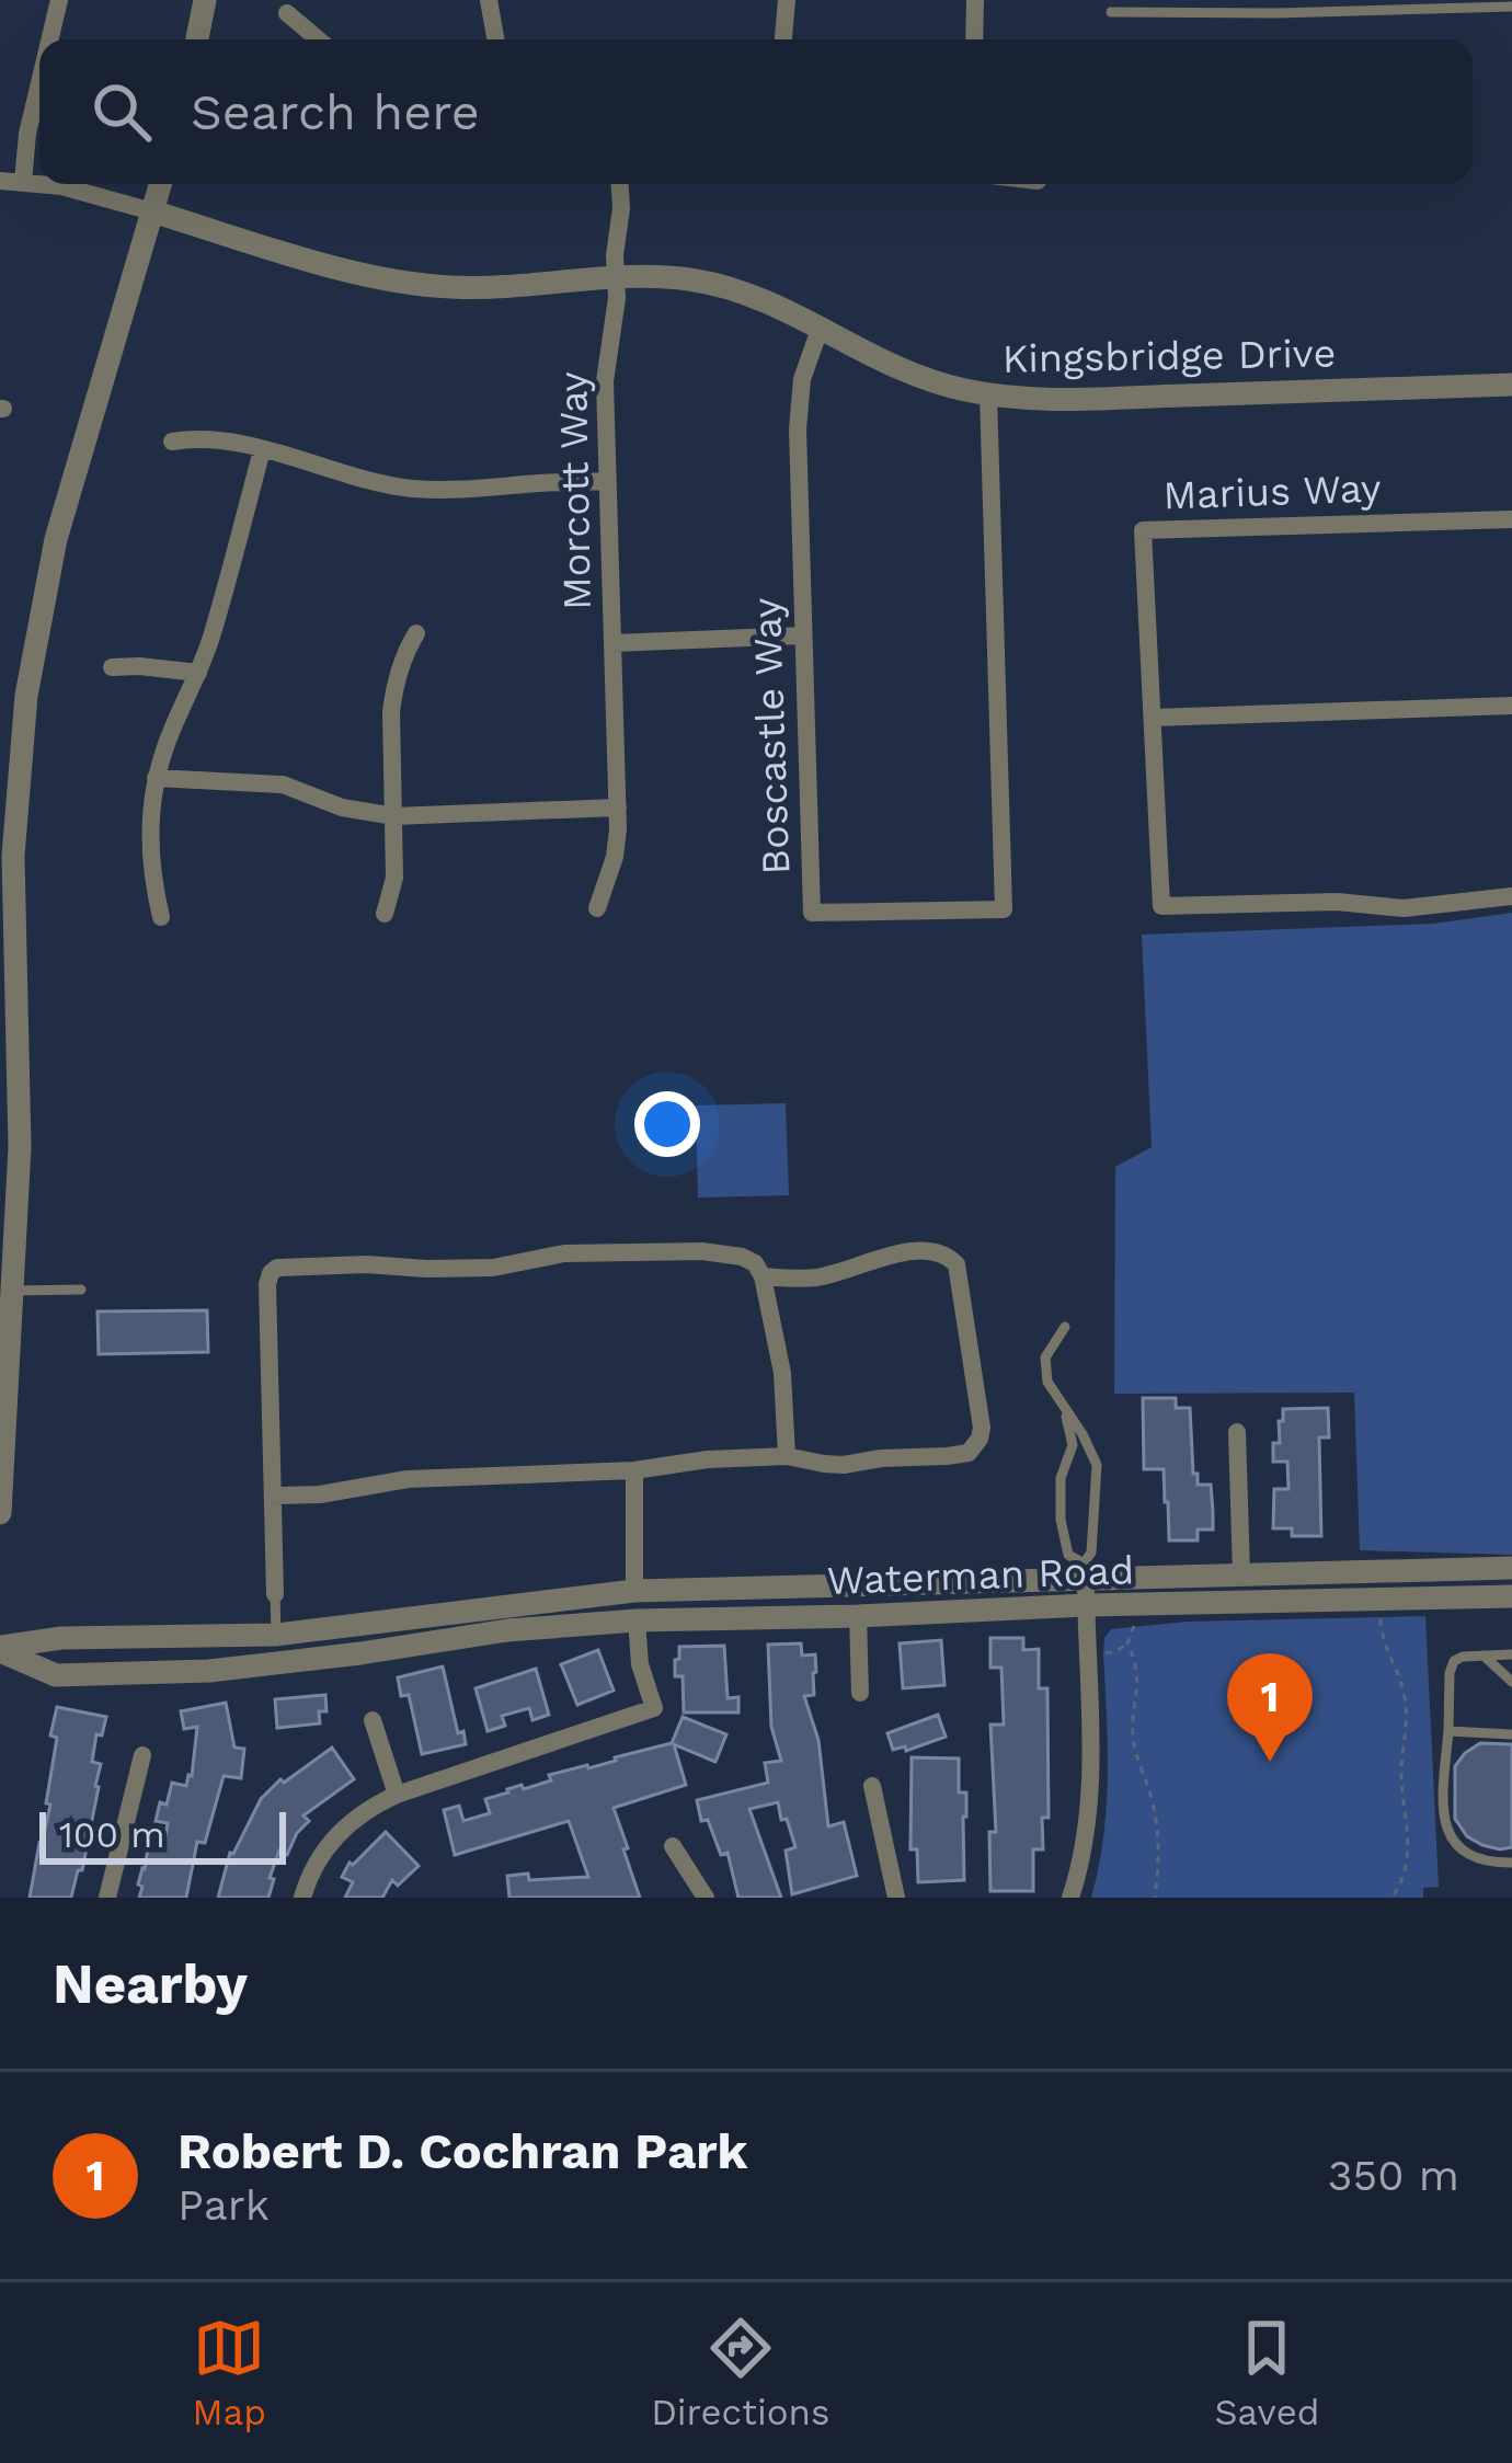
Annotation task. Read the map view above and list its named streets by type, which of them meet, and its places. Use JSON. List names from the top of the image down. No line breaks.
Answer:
{"streets":{"street":["Kingsbridge Drive","Morcott Way","Marius Way","Boscastle Way","Waterman Road"]},"crossings":[["Kingsbridge Drive","Morcott Way"],["Kingsbridge Drive","Boscastle Way"]],"scale_bar":"100 m","page":{"search":"Search here","pins":"1","scale":"100 m","heading":"Nearby","list":[{"mark":"1","name":"Robert D. Cochran Park","note":"Park","value":"350 m"}],"nav":["Map","Directions","Saved"]}}
